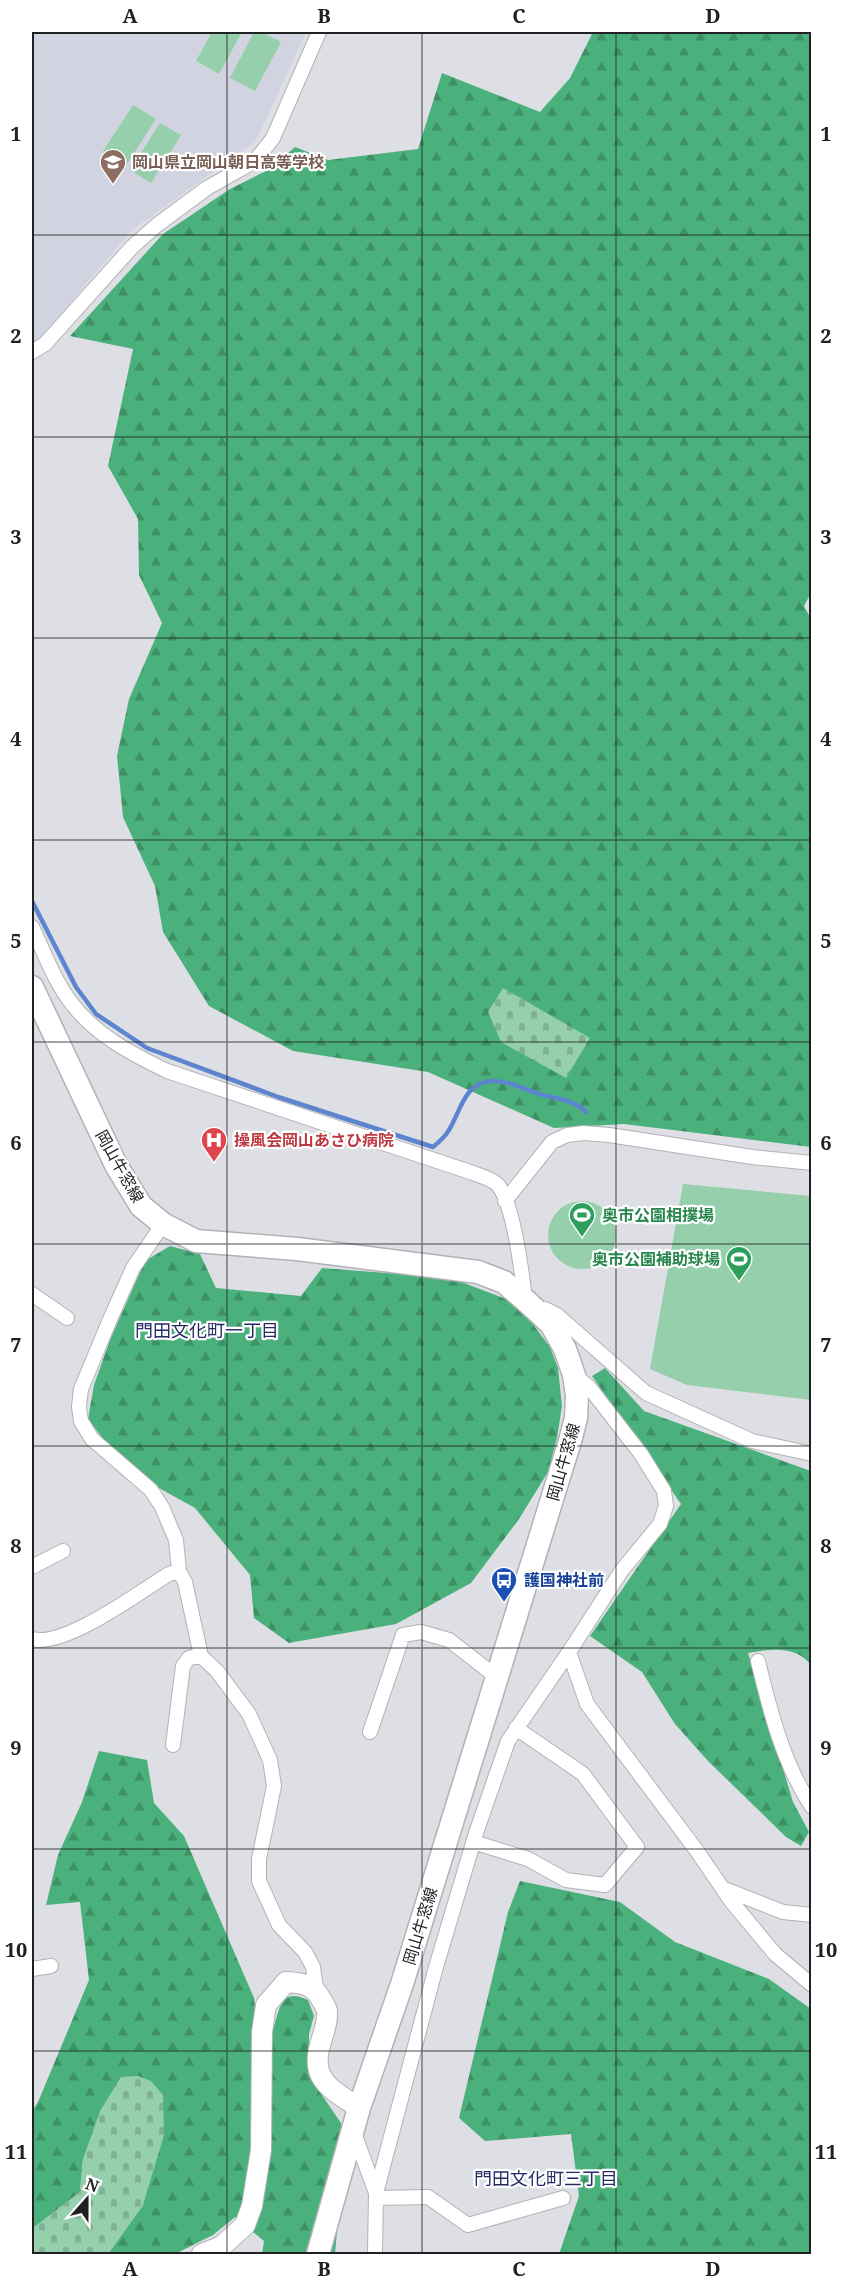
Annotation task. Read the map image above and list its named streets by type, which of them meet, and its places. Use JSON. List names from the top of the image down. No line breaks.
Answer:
{"streets":{"main road":["岡山牛窓線"]},"districts":["門田文化町一丁目","門田文化町三丁目"],"places":{"school or university":["岡山県立岡山朝日高等学校"],"hospital":["操風会岡山あさひ病院"],"sports":["奥市公園相撲場","奥市公園補助球場"],"bus stop":["護国神社前"]},"north":"top","grid":{"columns":["A","B","C","D"],"rows":["1","2","3","4","5","6","7","8","9","10","11"]}}
